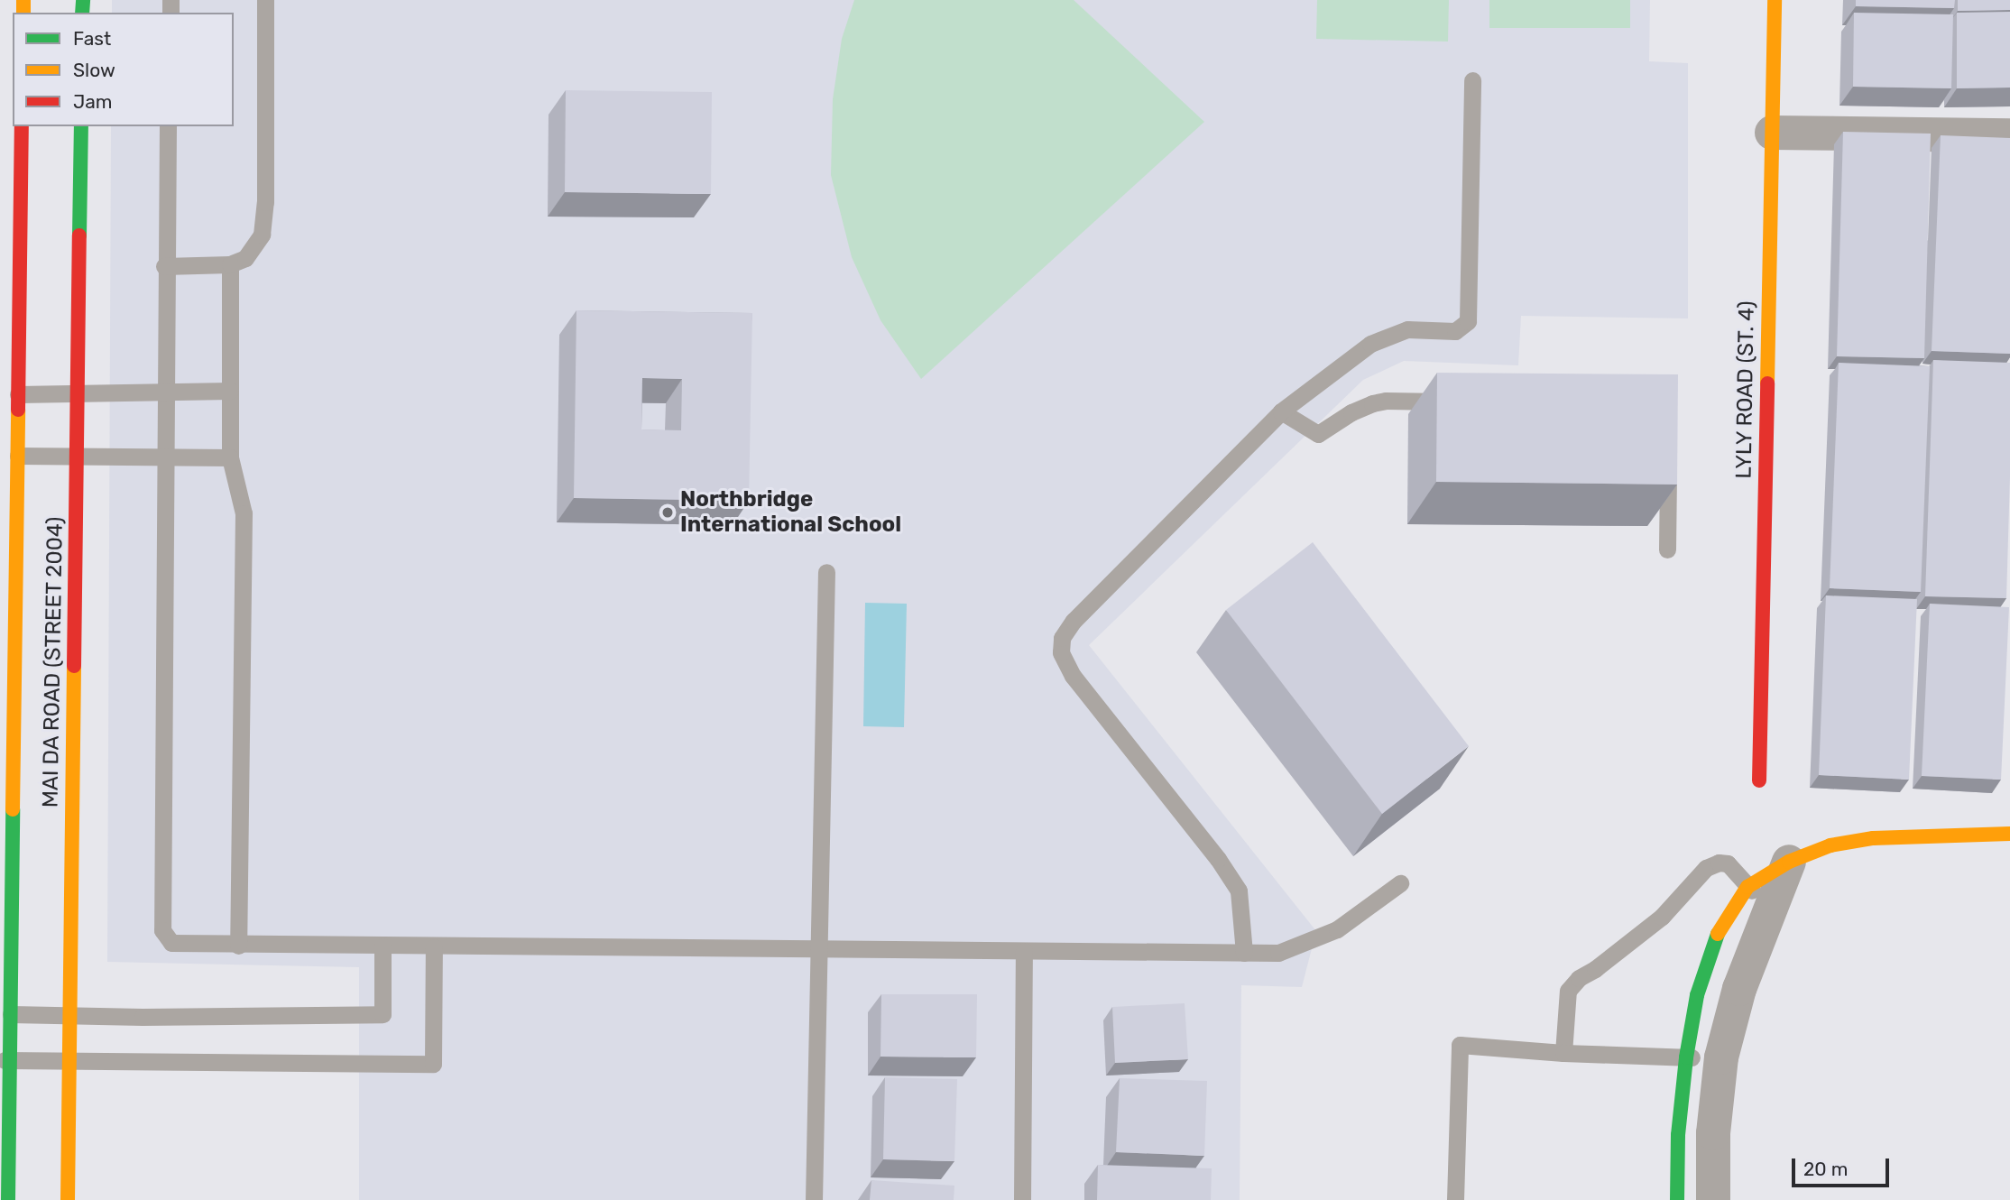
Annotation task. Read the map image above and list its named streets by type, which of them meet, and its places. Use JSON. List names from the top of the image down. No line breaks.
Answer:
{"streets":{"main road":["LYLY ROAD (ST. 4)","MAI DA ROAD (STREET 2004)"]},"places":["Northbridge International School"],"legend":["Fast","Slow","Jam"],"scale_bar":"20 m"}
